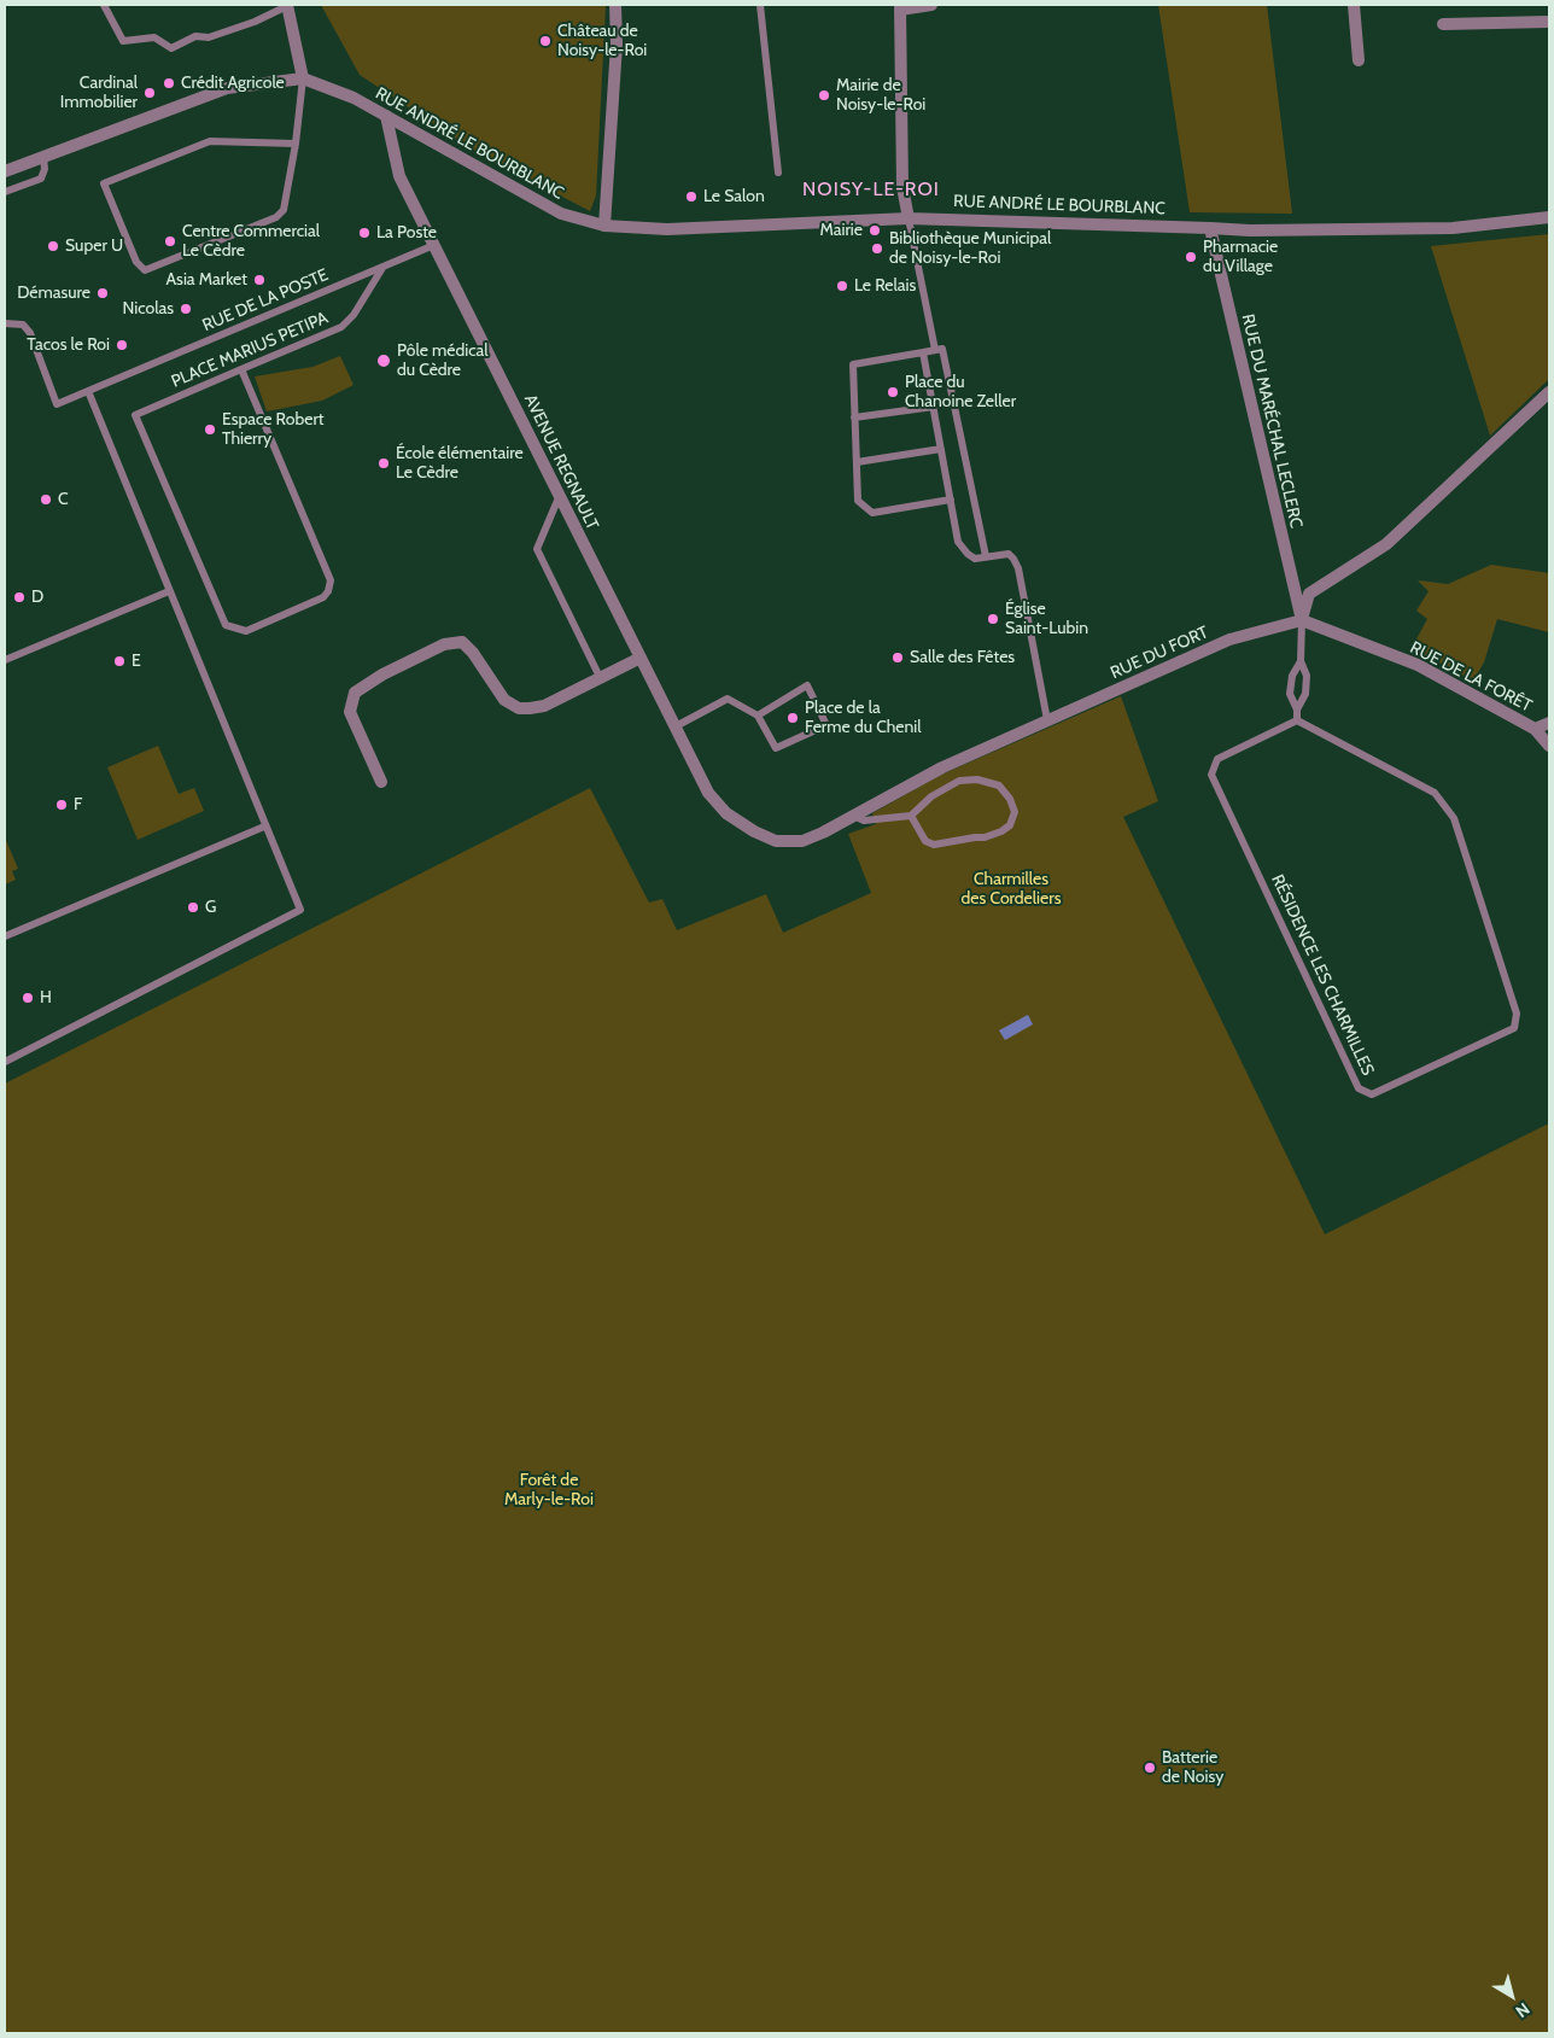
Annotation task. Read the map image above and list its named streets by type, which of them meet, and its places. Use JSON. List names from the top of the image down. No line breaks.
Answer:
{"streets":{"street":["RUE ANDRÉ LE BOURBLANC","RUE DU MARÉCHAL LECLERC","AVENUE REGNAULT","RUE DU FORT","RUE DE LA FORÊT"],"lane":["RUE DE LA POSTE","PLACE MARIUS PETIPA","RÉSIDENCE LES CHARMILLES"]},"crossings":[["RUE ANDRÉ LE BOURBLANC","RUE DU MARÉCHAL LECLERC"],["RUE ANDRÉ LE BOURBLANC","AVENUE REGNAULT"],["RUE DE LA POSTE","PLACE MARIUS PETIPA"],["RUE DE LA POSTE","AVENUE REGNAULT"],["RUE DU MARÉCHAL LECLERC","RUE DU FORT"],["RUE DU MARÉCHAL LECLERC","RUE DE LA FORÊT"],["AVENUE REGNAULT","RUE DU FORT"],["RUE DU FORT","RUE DE LA FORÊT"]],"districts":["NOISY-LE-ROI"],"parks":["Charmilles des Cordeliers","Forêt de Marly-le-Roi"],"places":["Château de Noisy-le-Roi","Crédit Agricole","Cardinal Immobilier","Mairie de Noisy-le-Roi","Le Salon","Mairie","La Poste","Centre Commercial Le Cèdre","Super U","Bibliothèque Municipal de Noisy-le-Roi","Pharmacie du Village","Asia Market","Le Relais","Démasure","Nicolas","Tacos le Roi","Pôle médical du Cèdre","Place du Chanoine Zeller","Espace Robert Thierry","École élémentaire Le Cèdre","C","D","Église Saint-Lubin","Salle des Fêtes","E","Place de la Ferme du Chenil","F","G","H","Batterie de Noisy"],"north":"bottom right"}
